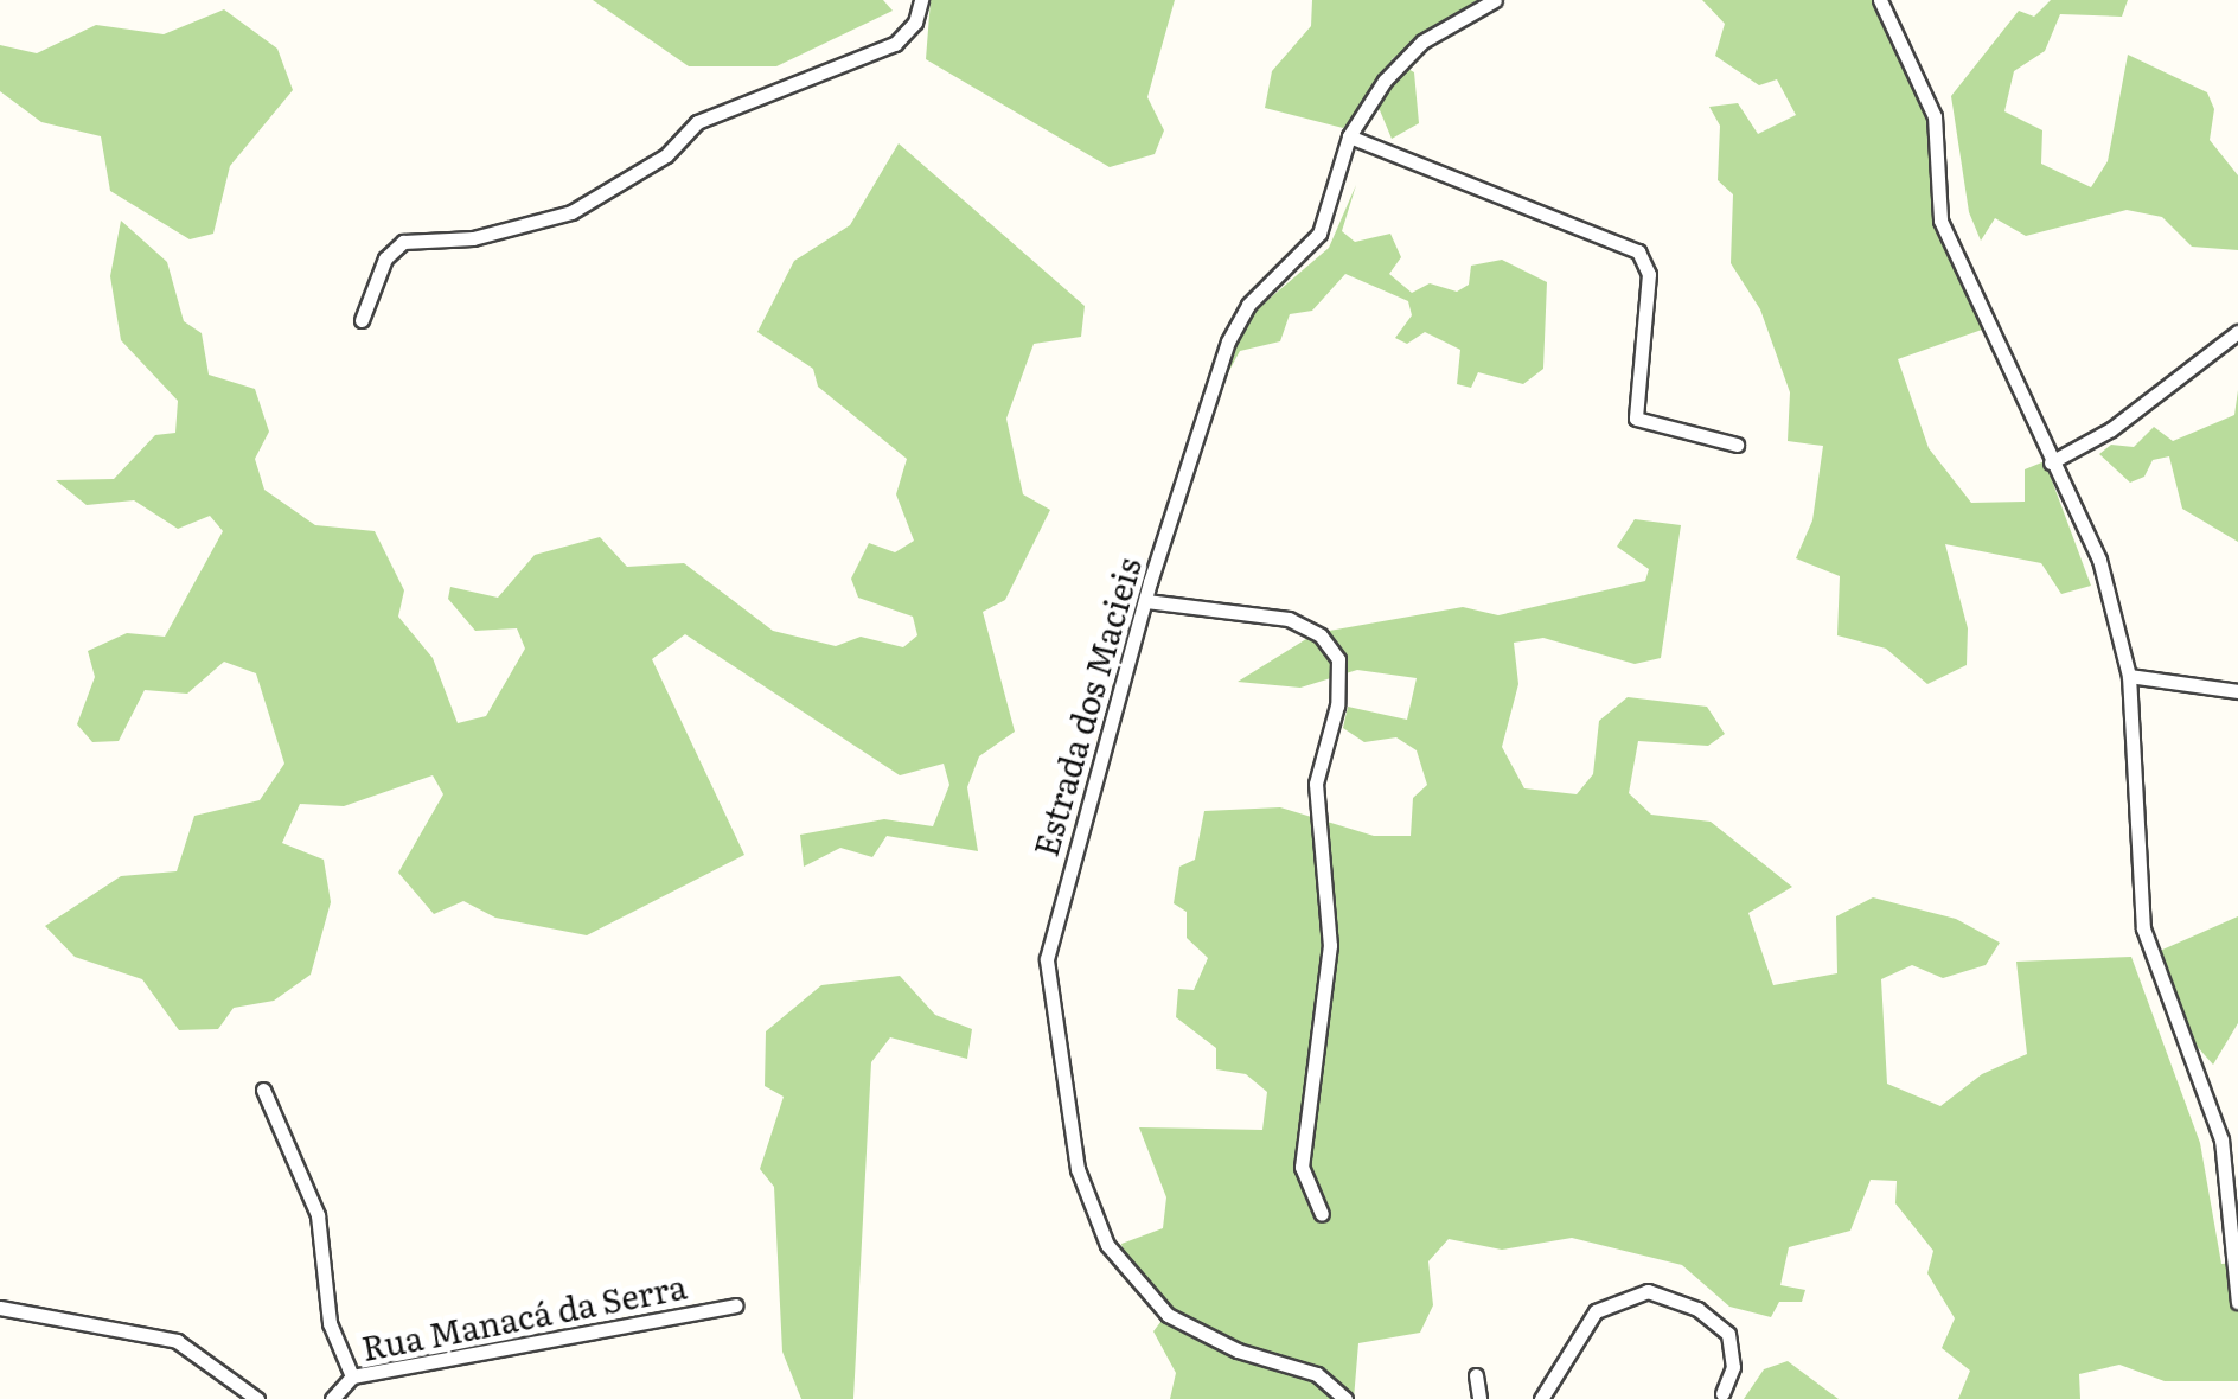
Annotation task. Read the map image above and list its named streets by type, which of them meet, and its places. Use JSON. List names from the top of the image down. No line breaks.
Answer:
{"streets":{"street":["Estrada dos Macieis","Rua Manacá da Serra"]}}
